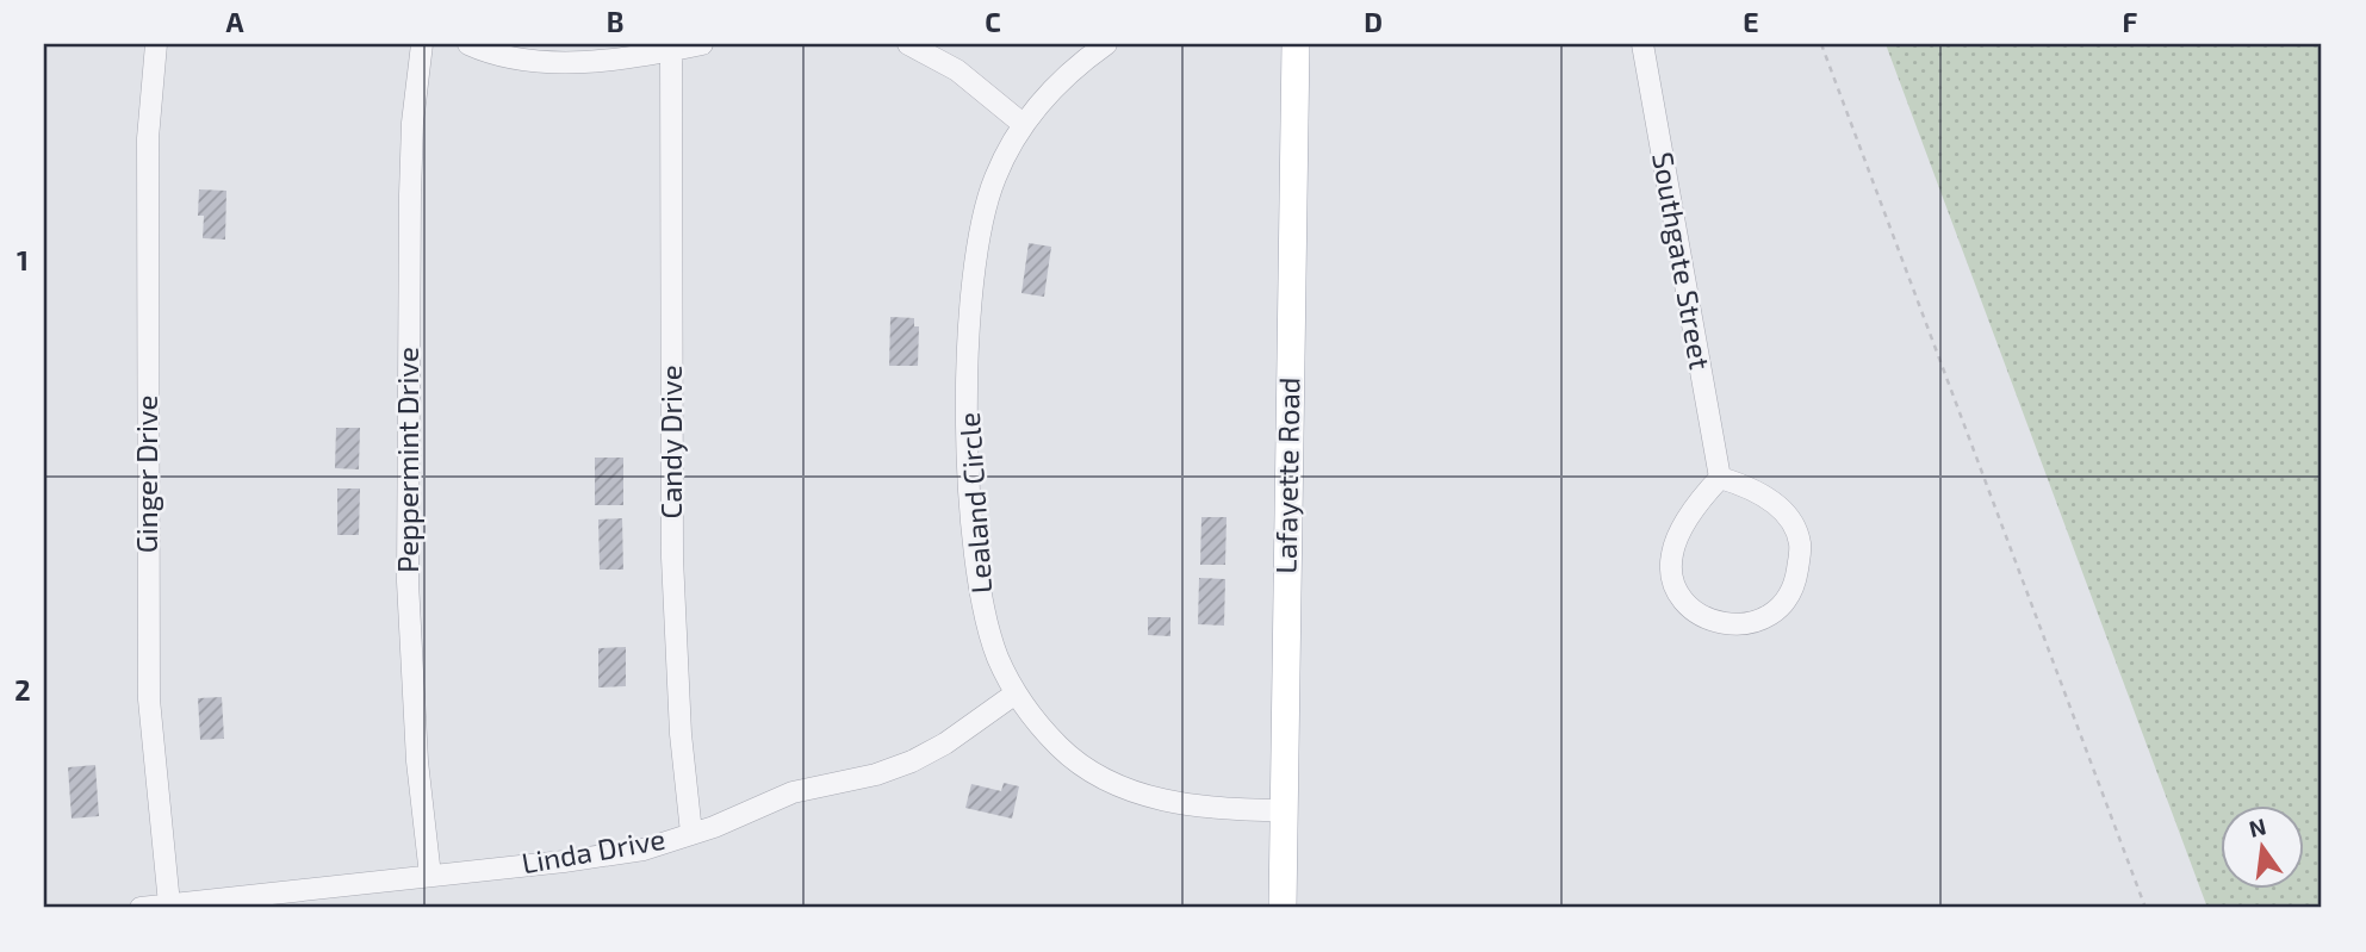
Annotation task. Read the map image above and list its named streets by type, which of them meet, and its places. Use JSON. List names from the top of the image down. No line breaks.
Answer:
{"streets":{"main road":["Lafayette Road"],"street":["Southgate Street","Candy Drive","Peppermint Drive","Ginger Drive","Lealand Circle","Linda Drive"]},"crossings":[["Candy Drive","Linda Drive"],["Peppermint Drive","Linda Drive"],["Ginger Drive","Linda Drive"],["Lafayette Road","Lealand Circle"],["Lealand Circle","Linda Drive"]],"north":"top","grid":{"columns":["A","B","C","D","E","F"],"rows":["1","2"]}}
